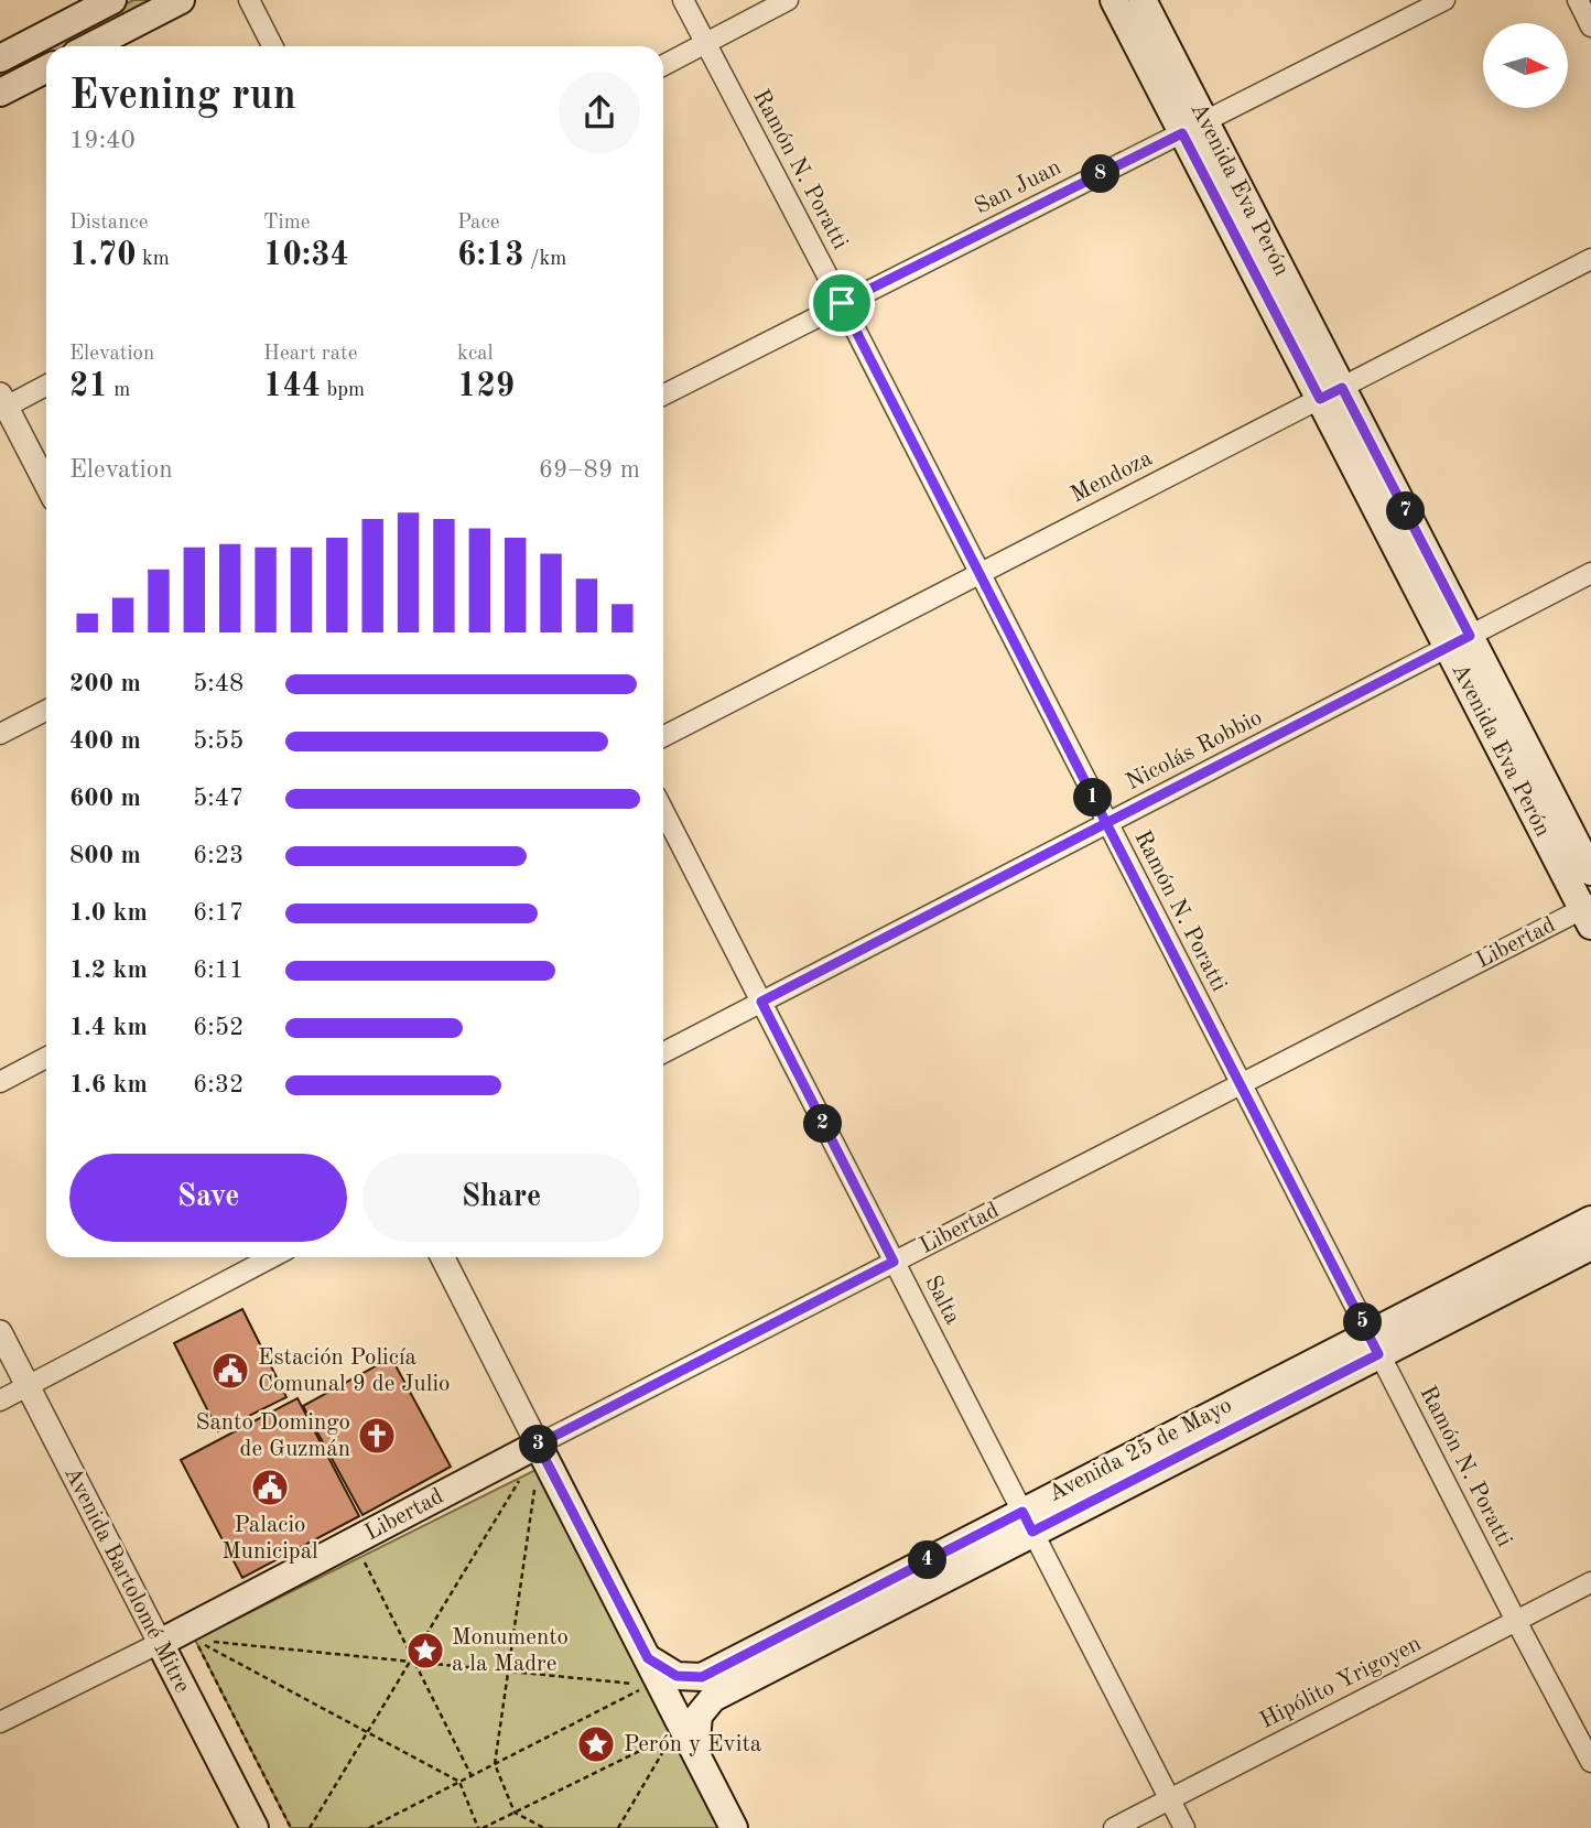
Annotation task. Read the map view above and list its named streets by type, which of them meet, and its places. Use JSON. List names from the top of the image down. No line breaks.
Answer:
{"streets":{"main road":["Avenida Eva Perón","Libertad","Avenida 25 de Mayo","Avenida Bartolomé Mitre"],"street":["Ramón N. Poratti","San Juan","Mendoza","Nicolás Robbio","Salta","Hipólito Yrigoyen"]},"crossings":[["Ramón N. Poratti","San Juan"],["Ramón N. Poratti","Mendoza"],["Ramón N. Poratti","Nicolás Robbio"],["Ramón N. Poratti","Libertad"],["Ramón N. Poratti","Avenida 25 de Mayo"],["Ramón N. Poratti","Hipólito Yrigoyen"],["San Juan","Avenida Eva Perón"],["Avenida Eva Perón","Mendoza"],["Avenida Eva Perón","Nicolás Robbio"],["Avenida Eva Perón","Libertad"],["Nicolás Robbio","Salta"],["Libertad","Salta"],["Libertad","Avenida Bartolomé Mitre"],["Salta","Avenida 25 de Mayo"],["Salta","Hipólito Yrigoyen"]],"places":{"public building":["Estación Policía Comunal 9 de Julio","Palacio Municipal"],"church":["Santo Domingo de Guzmán"],"place":["Monumento a la Madre","Perón y Evita"]},"north":"right","page":{"heading":["Evening run","19:40"],"pins":["8","7","1","2","5","3","4"],"stats":[["Distance","1.70 km"],["Time","10:34"],["Pace","6:13 /km"],["Elevation","21 m"],["Heart rate","144 bpm"],["kcal","129"]],"chart":["Elevation","69–89 m"],"list":[{"name":"200 m","note":"5:48"},{"name":"400 m","note":"5:55"},{"name":"600 m","note":"5:47"},{"name":"800 m","note":"6:23"},{"name":"1.0 km","note":"6:17"},{"name":"1.2 km","note":"6:11"},{"name":"1.4 km","note":"6:52"},{"name":"1.6 km","note":"6:32"}],"buttons":["Save","Share"]}}
